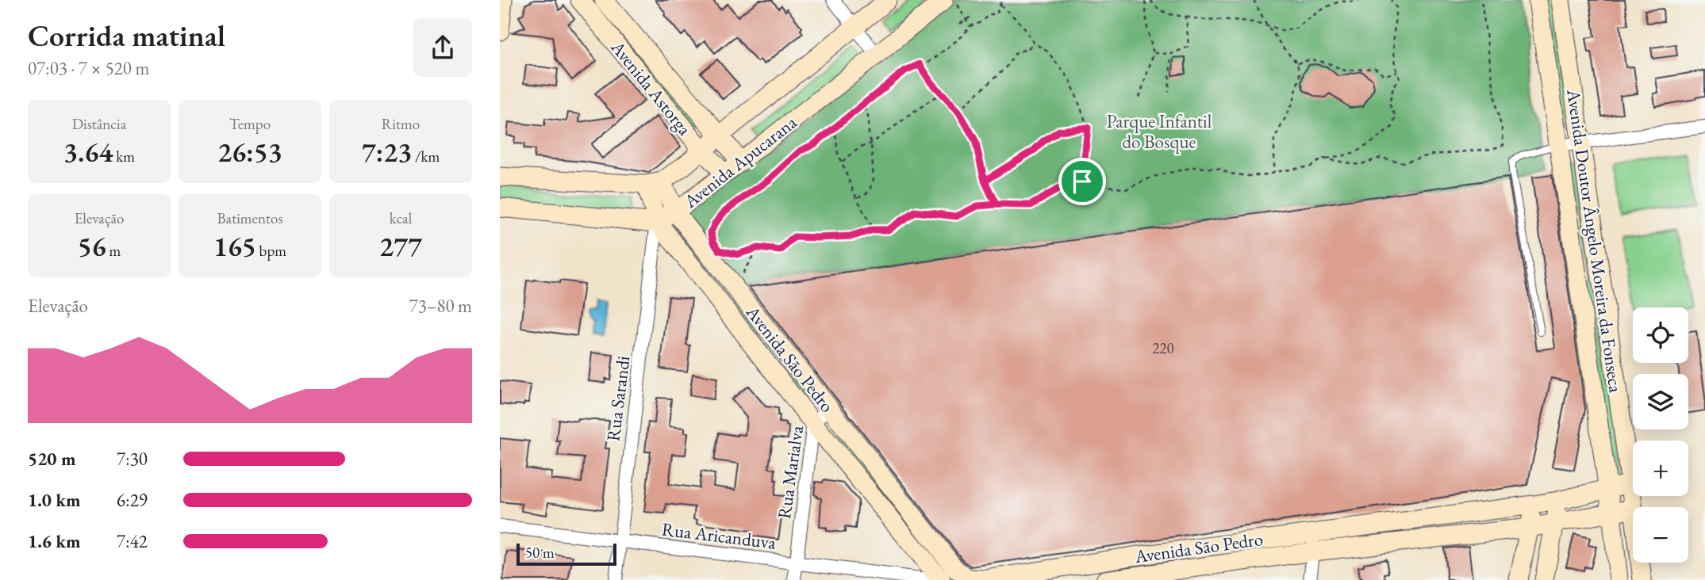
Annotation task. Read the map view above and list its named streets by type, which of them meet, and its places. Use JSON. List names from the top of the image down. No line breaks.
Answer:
{"streets":{"street":["Avenida Astorga","Avenida Apucarana","Avenida Doutor Ângelo Moreira da Fonseca","Avenida São Pedro","Rua Sarandi","Rua Marialva","Rua Aricanduva"]},"crossings":[["Avenida Astorga","Avenida Apucarana"],["Avenida Apucarana","Avenida São Pedro"],["Avenida Apucarana","Rua Sarandi"],["Avenida Doutor Ângelo Moreira da Fonseca","Avenida São Pedro"],["Avenida São Pedro","Rua Sarandi"],["Avenida São Pedro","Rua Marialva"],["Avenida São Pedro","Rua Aricanduva"],["Rua Sarandi","Rua Aricanduva"],["Rua Marialva","Rua Aricanduva"]],"parks":["Parque Infantil do Bosque"],"house_numbers":["220"],"scale_bar":"50 m","page":{"heading":["Corrida matinal","07:03 · 7 × 520 m"],"stats":[["Distância","3.64 km"],["Tempo","26:53"],["Ritmo","7:23 /km"],["Elevação","56 m"],["Batimentos","165 bpm"],["kcal","277"]],"chart":["Elevação","73–80 m"],"map_buttons":["+","−"],"list":[{"name":"520 m","note":"7:30"},{"name":"1.0 km","note":"6:29"},{"name":"1.6 km","note":"7:42"}],"scale":"50 m"}}
